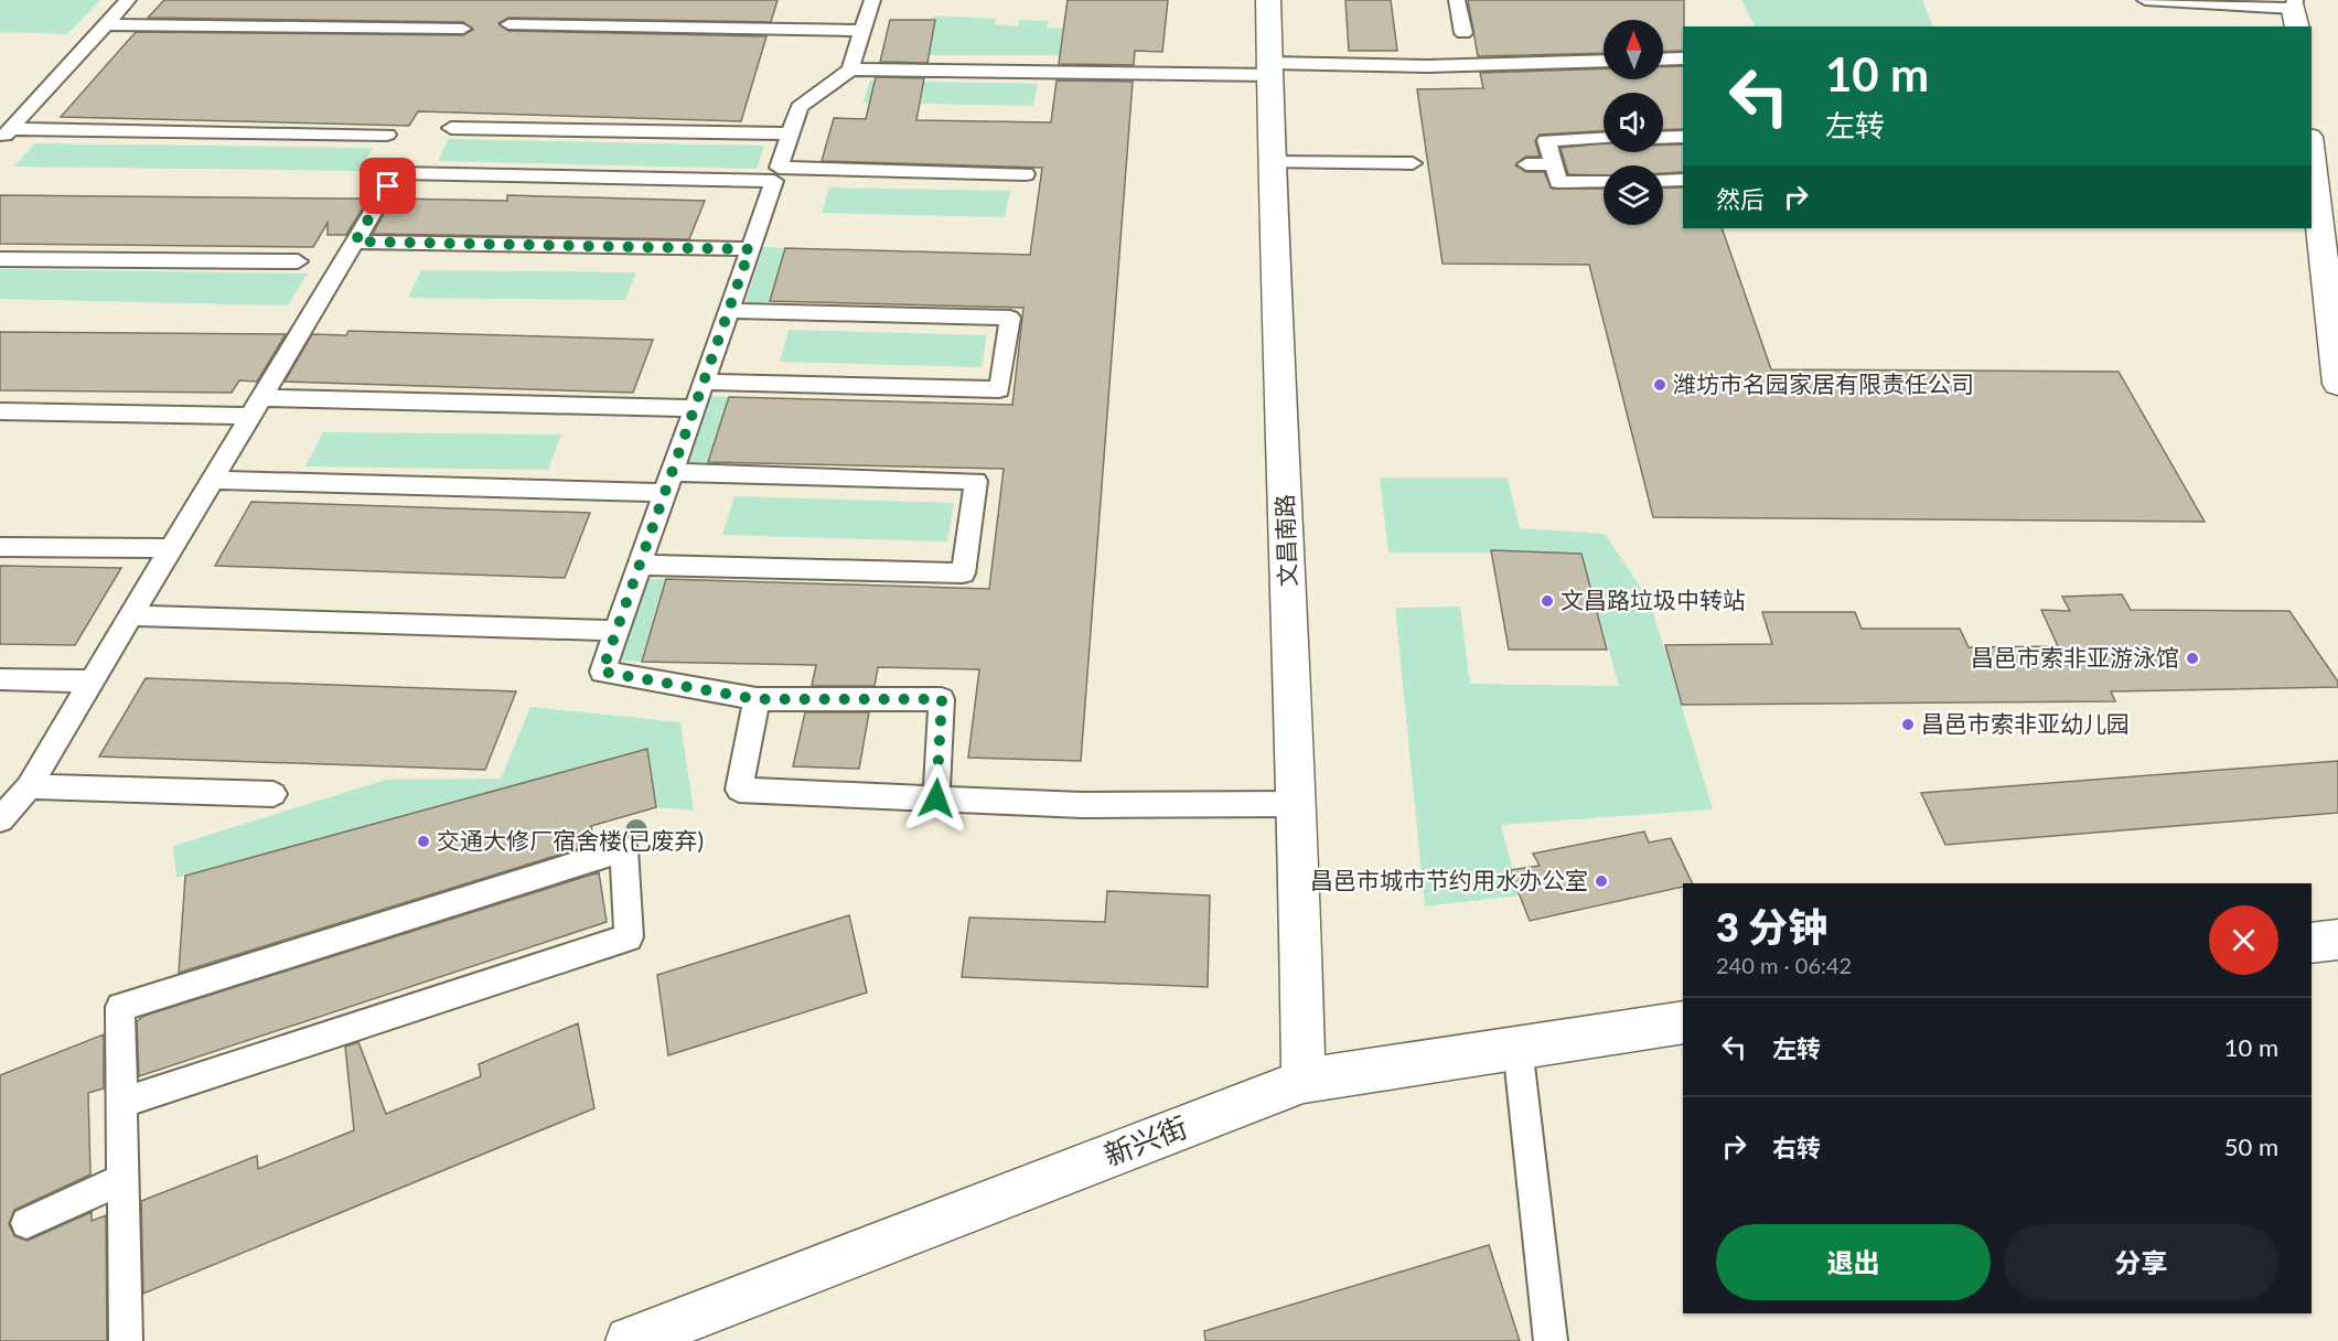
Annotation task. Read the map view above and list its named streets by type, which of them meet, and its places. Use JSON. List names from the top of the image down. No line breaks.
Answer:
{"streets":{"street":["文昌南路","新兴街"]},"crossings":[["文昌南路","新兴街"]],"places":["潍坊市名园家居有限责任公司","文昌路垃圾中转站","昌邑市索非亚游泳馆","昌邑市索非亚幼儿园","交通大修厂宿舍楼(已废弃)","昌邑市城市节约用水办公室"],"north":"top","page":{"turn":["10 m","左转"],"then":"然后","heading":["3 分钟","240 m · 06:42"],"list":[{"name":"左转","value":"10 m"},{"name":"右转","value":"50 m"}],"buttons":["退出","分享"]}}
